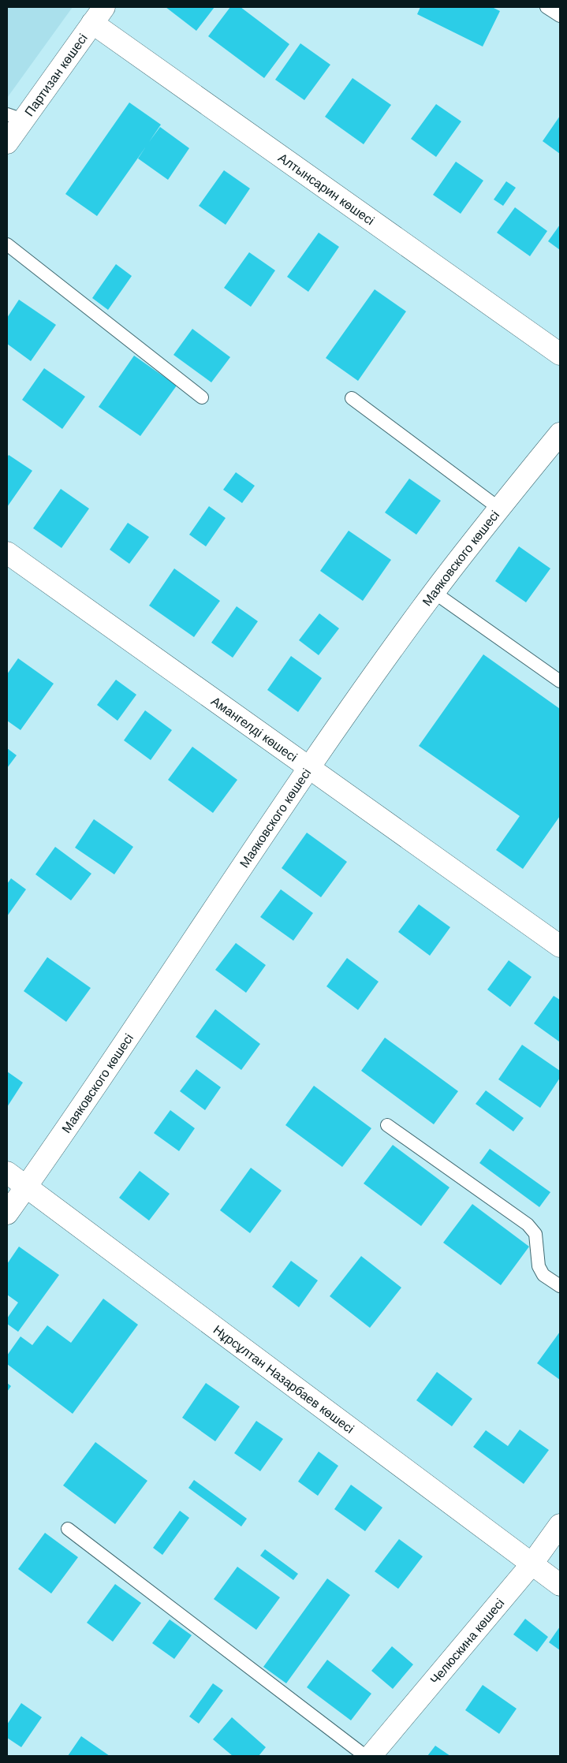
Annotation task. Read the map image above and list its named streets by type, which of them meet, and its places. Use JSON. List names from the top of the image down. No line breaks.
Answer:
{"streets":{"street":["Партизан көшесі","Алтынсарин көшесі","Маяковского көшесі","Амангелді көшесі","Нұрсұлтан Назарбаев көшесі","Челюскина көшесі"]},"crossings":[["Партизан көшесі","Алтынсарин көшесі"],["Маяковского көшесі","Амангелді көшесі"],["Маяковского көшесі","Нұрсұлтан Назарбаев көшесі"],["Нұрсұлтан Назарбаев көшесі","Челюскина көшесі"]]}
